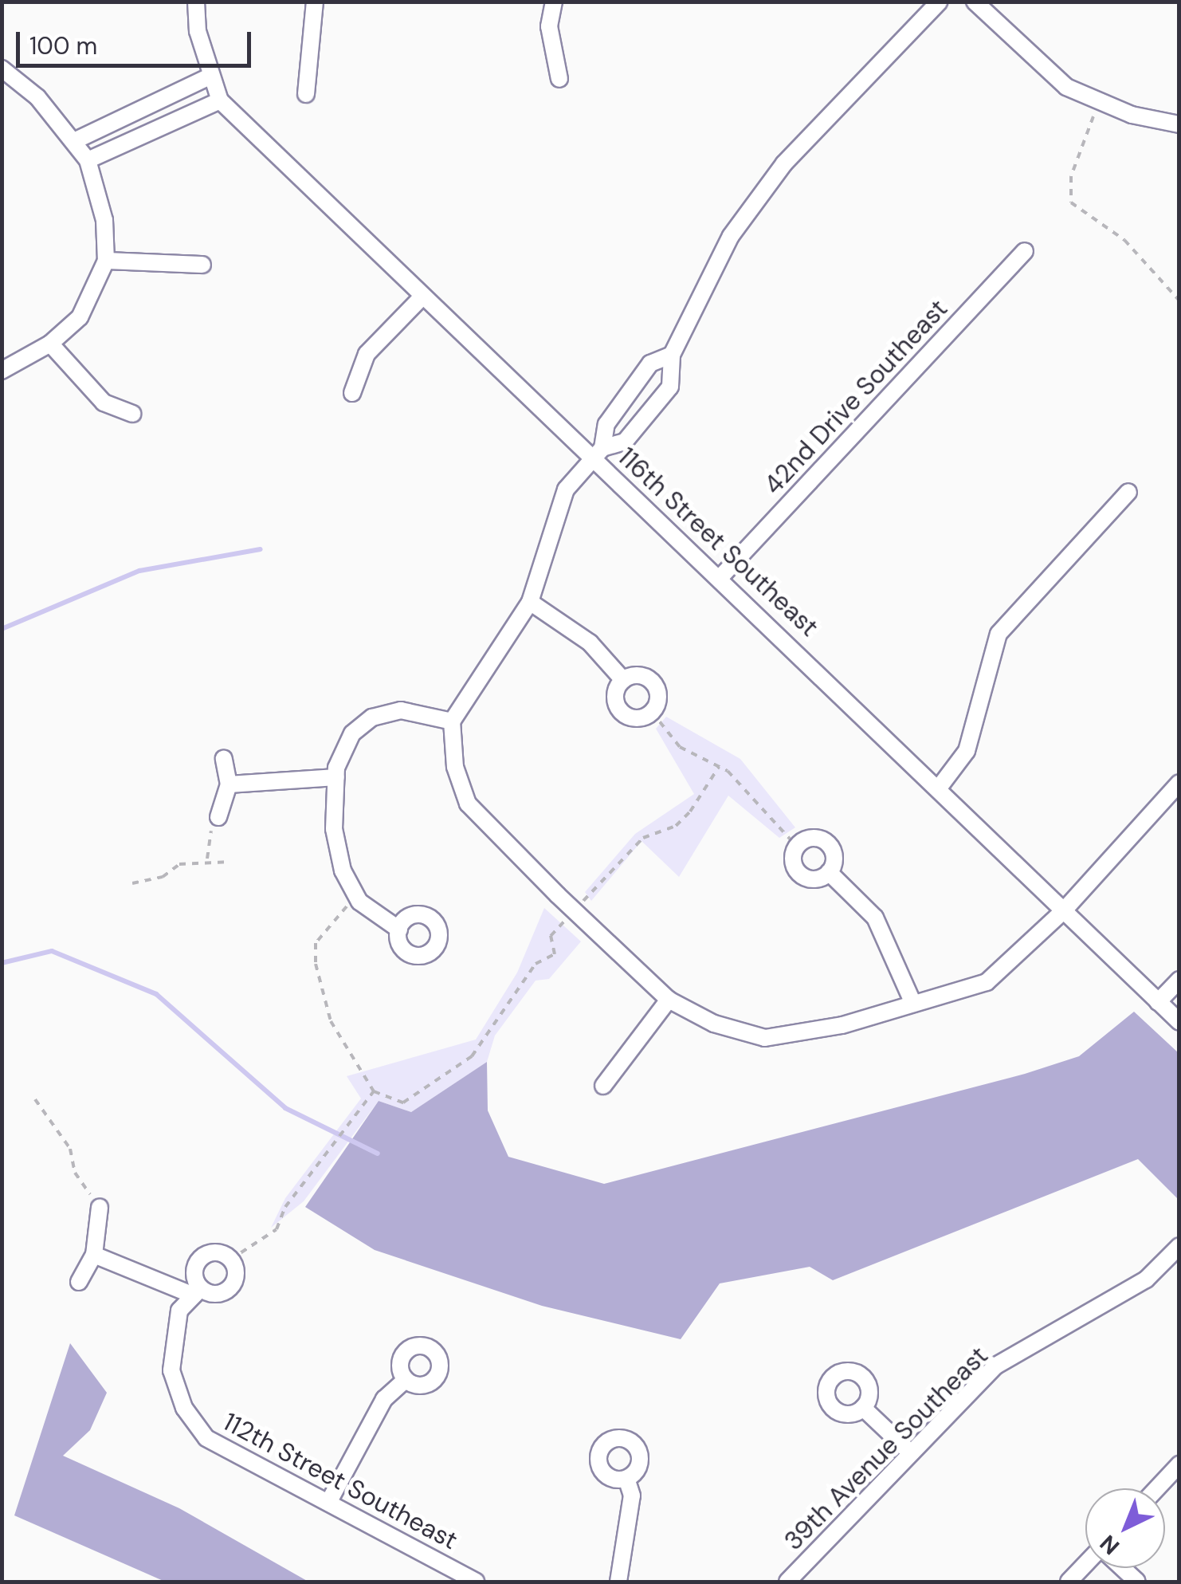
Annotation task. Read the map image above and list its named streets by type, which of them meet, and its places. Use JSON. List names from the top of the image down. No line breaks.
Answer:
{"streets":{"street":["42nd Drive Southeast","116th Street Southeast","39th Avenue Southeast","112th Street Southeast"]},"crossings":[["42nd Drive Southeast","116th Street Southeast"]],"scale_bar":"100 m","north":"bottom left"}
